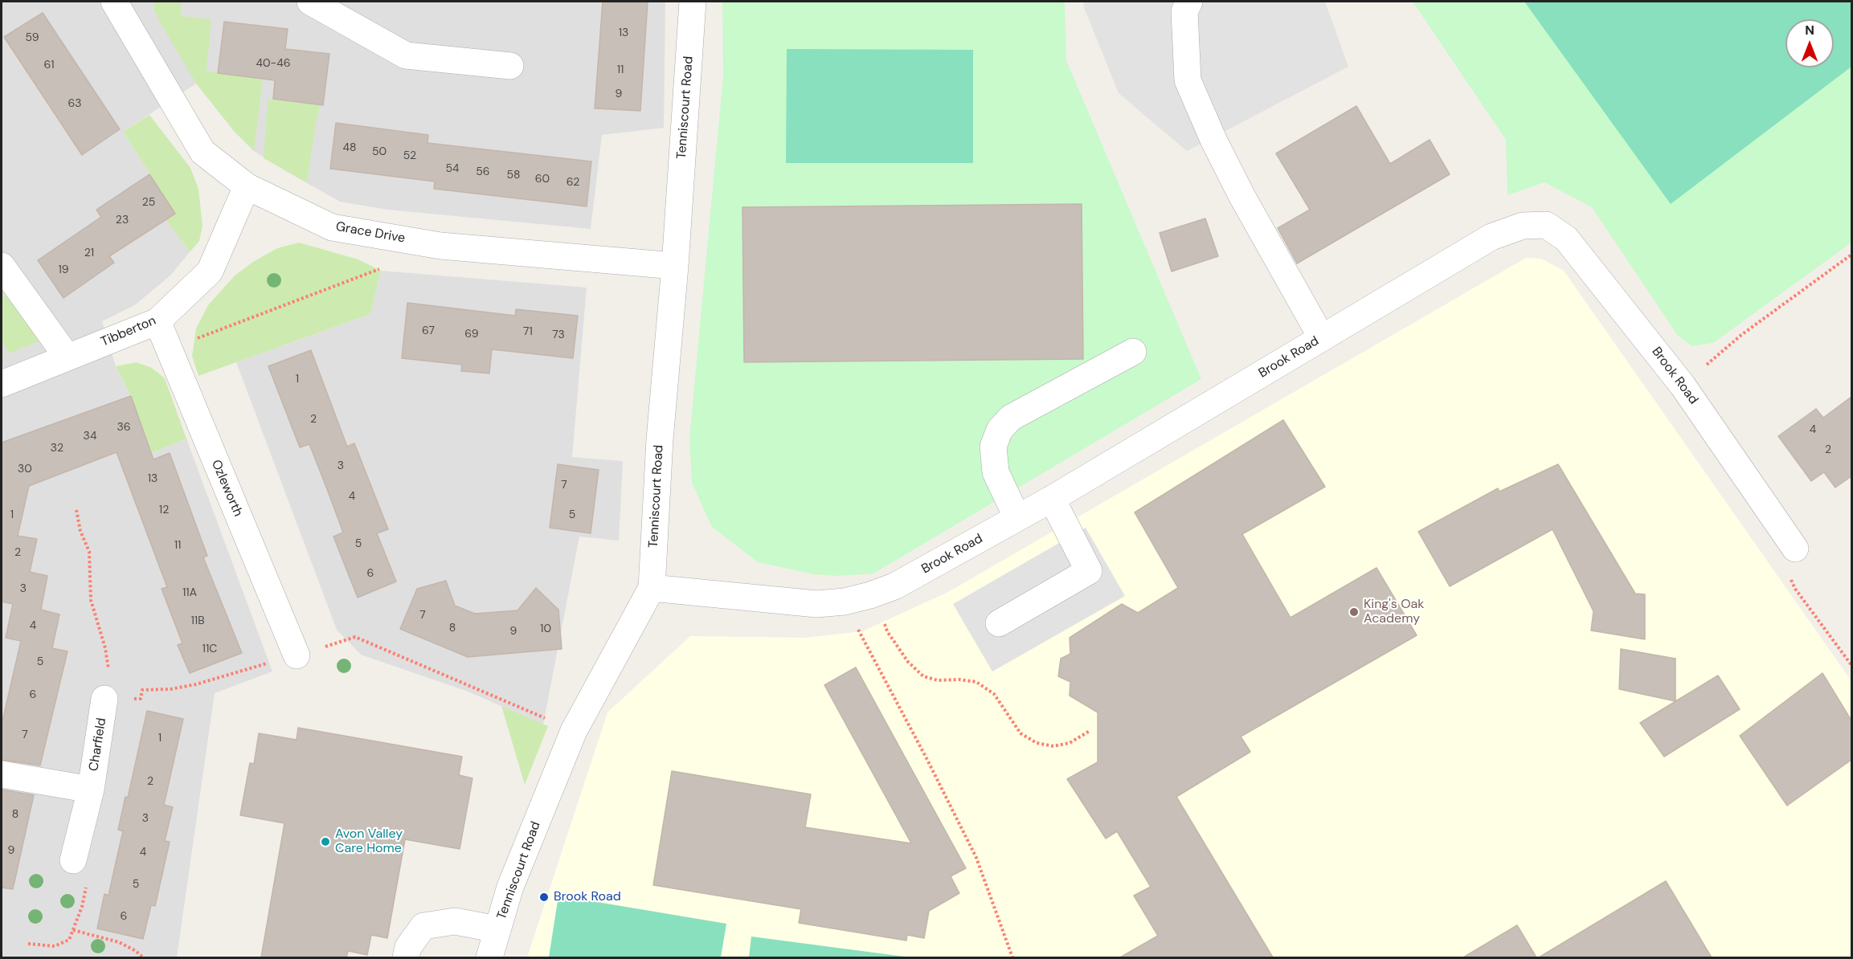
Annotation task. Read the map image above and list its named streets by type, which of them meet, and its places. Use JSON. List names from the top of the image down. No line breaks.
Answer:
{"streets":{"street":["Tenniscourt Road","Grace Drive","Tibberton","Brook Road","Ozleworth","Charfield"]},"crossings":[["Tenniscourt Road","Grace Drive"],["Tenniscourt Road","Brook Road"],["Grace Drive","Tibberton"],["Tibberton","Ozleworth"]],"places":["King's Oak Academy","Avon Valley Care Home","Brook Road"],"house_numbers":["13","59","40-46","61","11","9","63","48","50","52","54","56","58","60","62","25","23","21","19","67","71","69","73","1","2","36","4","34","32","2","3","30","13","7","4","12","1","5","5","11","2","6","3","11A","7","11B","4","8","10","9","11C","5","6","7","1","2","8","3","9","4","5","6"],"north":"top"}
